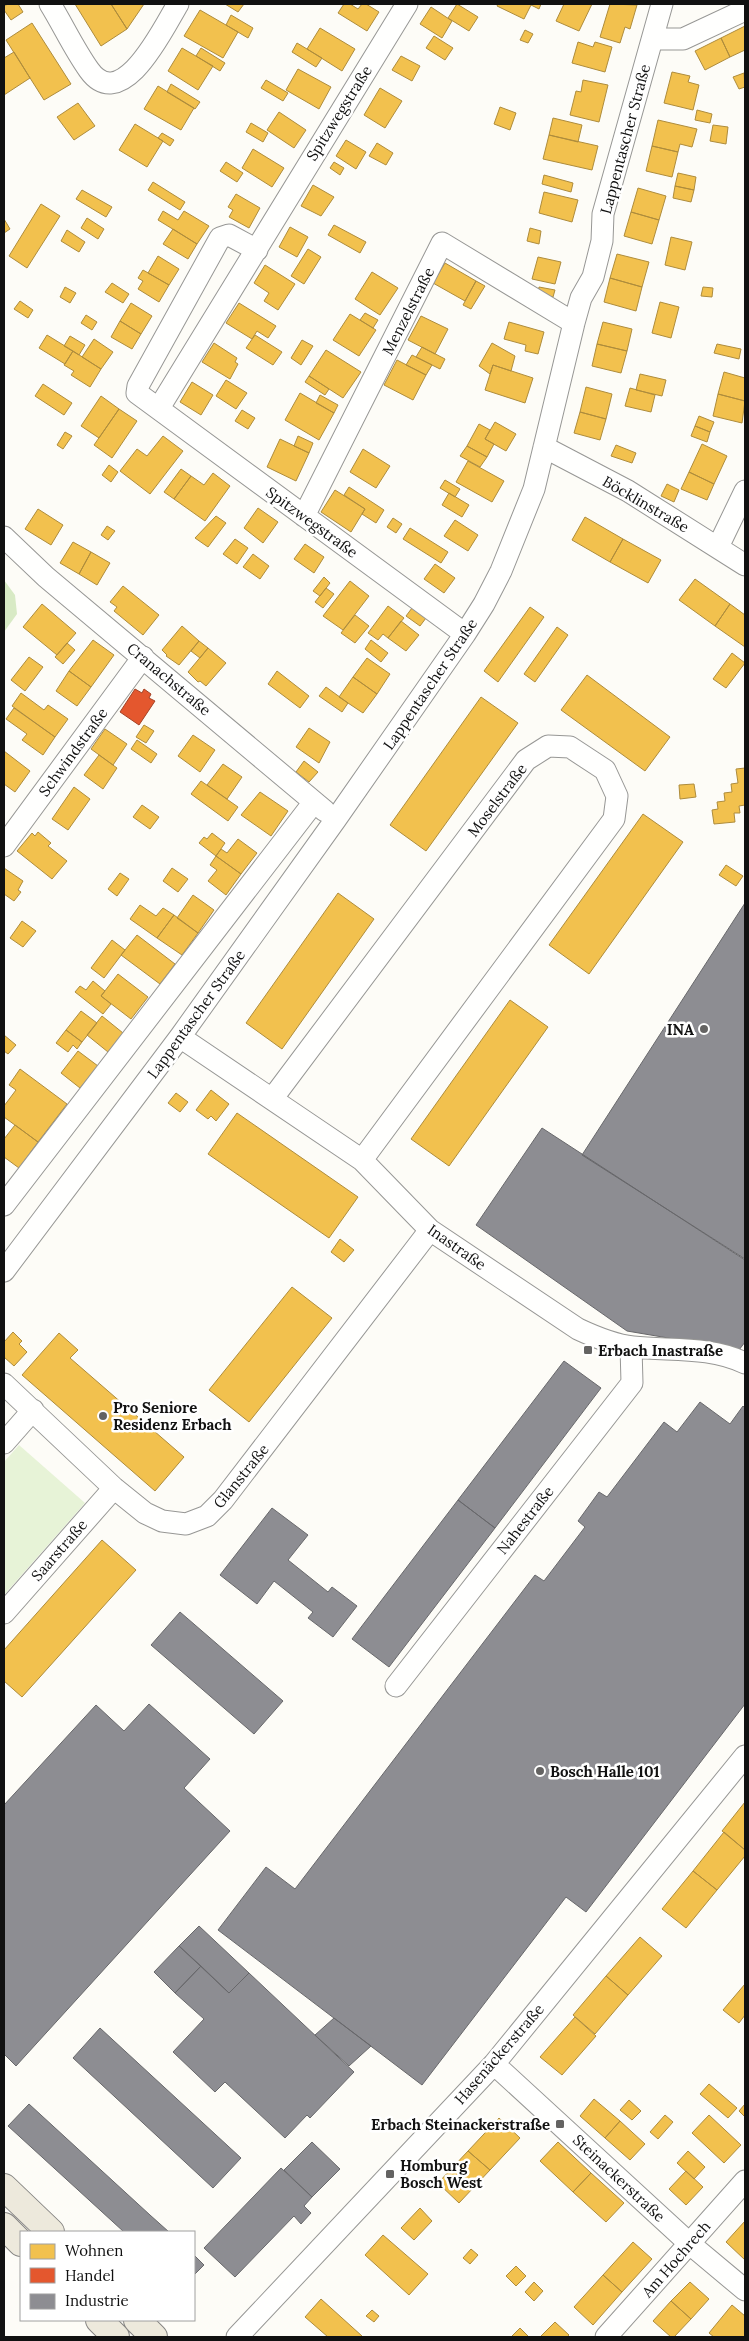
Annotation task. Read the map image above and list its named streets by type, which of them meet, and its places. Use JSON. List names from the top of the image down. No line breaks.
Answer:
{"streets":{"street":["Spitzwegstraße","Lappentascher Straße","Menzelstraße","Böcklinstraße","Cranachstraße","Schwindstraße","Moselstraße","Inastraße","Glanstraße","Nahestraße","Saarstraße","Hasenäckerstraße","Steinackerstraße","Am Hochrech"]},"crossings":[["Spitzwegstraße","Lappentascher Straße"],["Spitzwegstraße","Menzelstraße"],["Lappentascher Straße","Menzelstraße"],["Lappentascher Straße","Böcklinstraße"],["Lappentascher Straße","Cranachstraße"],["Lappentascher Straße","Inastraße"],["Cranachstraße","Schwindstraße"],["Moselstraße","Inastraße"],["Inastraße","Glanstraße"],["Inastraße","Nahestraße"],["Glanstraße","Saarstraße"],["Hasenäckerstraße","Steinackerstraße"],["Steinackerstraße","Am Hochrech"]],"places":{"other":["INA","Pro Seniore Residenz Erbach","Bosch Halle 101"],"transit":["Erbach Inastraße","Erbach Steinackerstraße","Homburg Bosch West"]},"legend":["Wohnen","Handel","Industrie"]}
